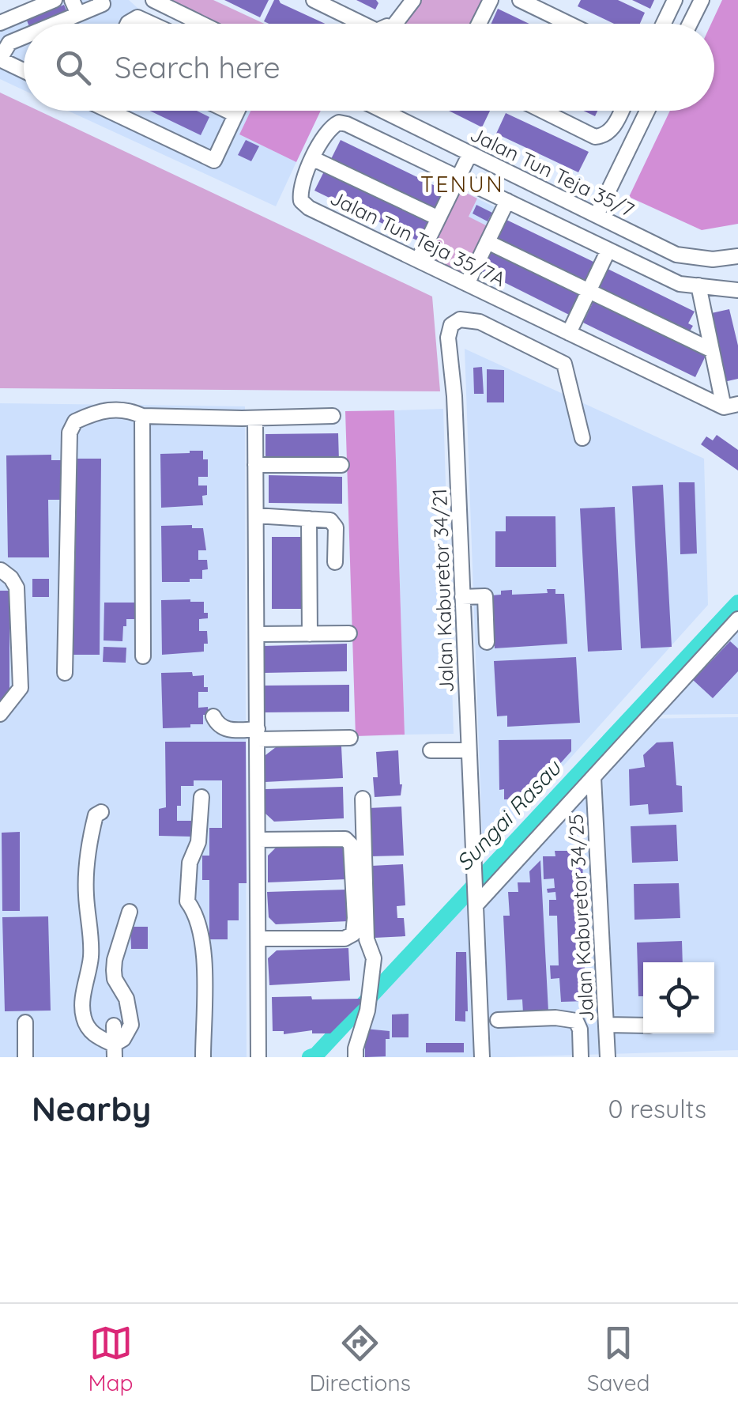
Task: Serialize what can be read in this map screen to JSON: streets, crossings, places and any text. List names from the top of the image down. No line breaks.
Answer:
{"streets":{"street":["Jalan Tun Teja 35/7","Jalan Tun Teja 35/7A","Jalan Kaburetor 34/21","Jalan Kaburetor 34/25"]},"districts":["TENUN"],"water":["Sungai Rasau"],"page":{"search":"Search here","heading":["Nearby","0 results"],"nav":["Map","Directions","Saved"]}}
